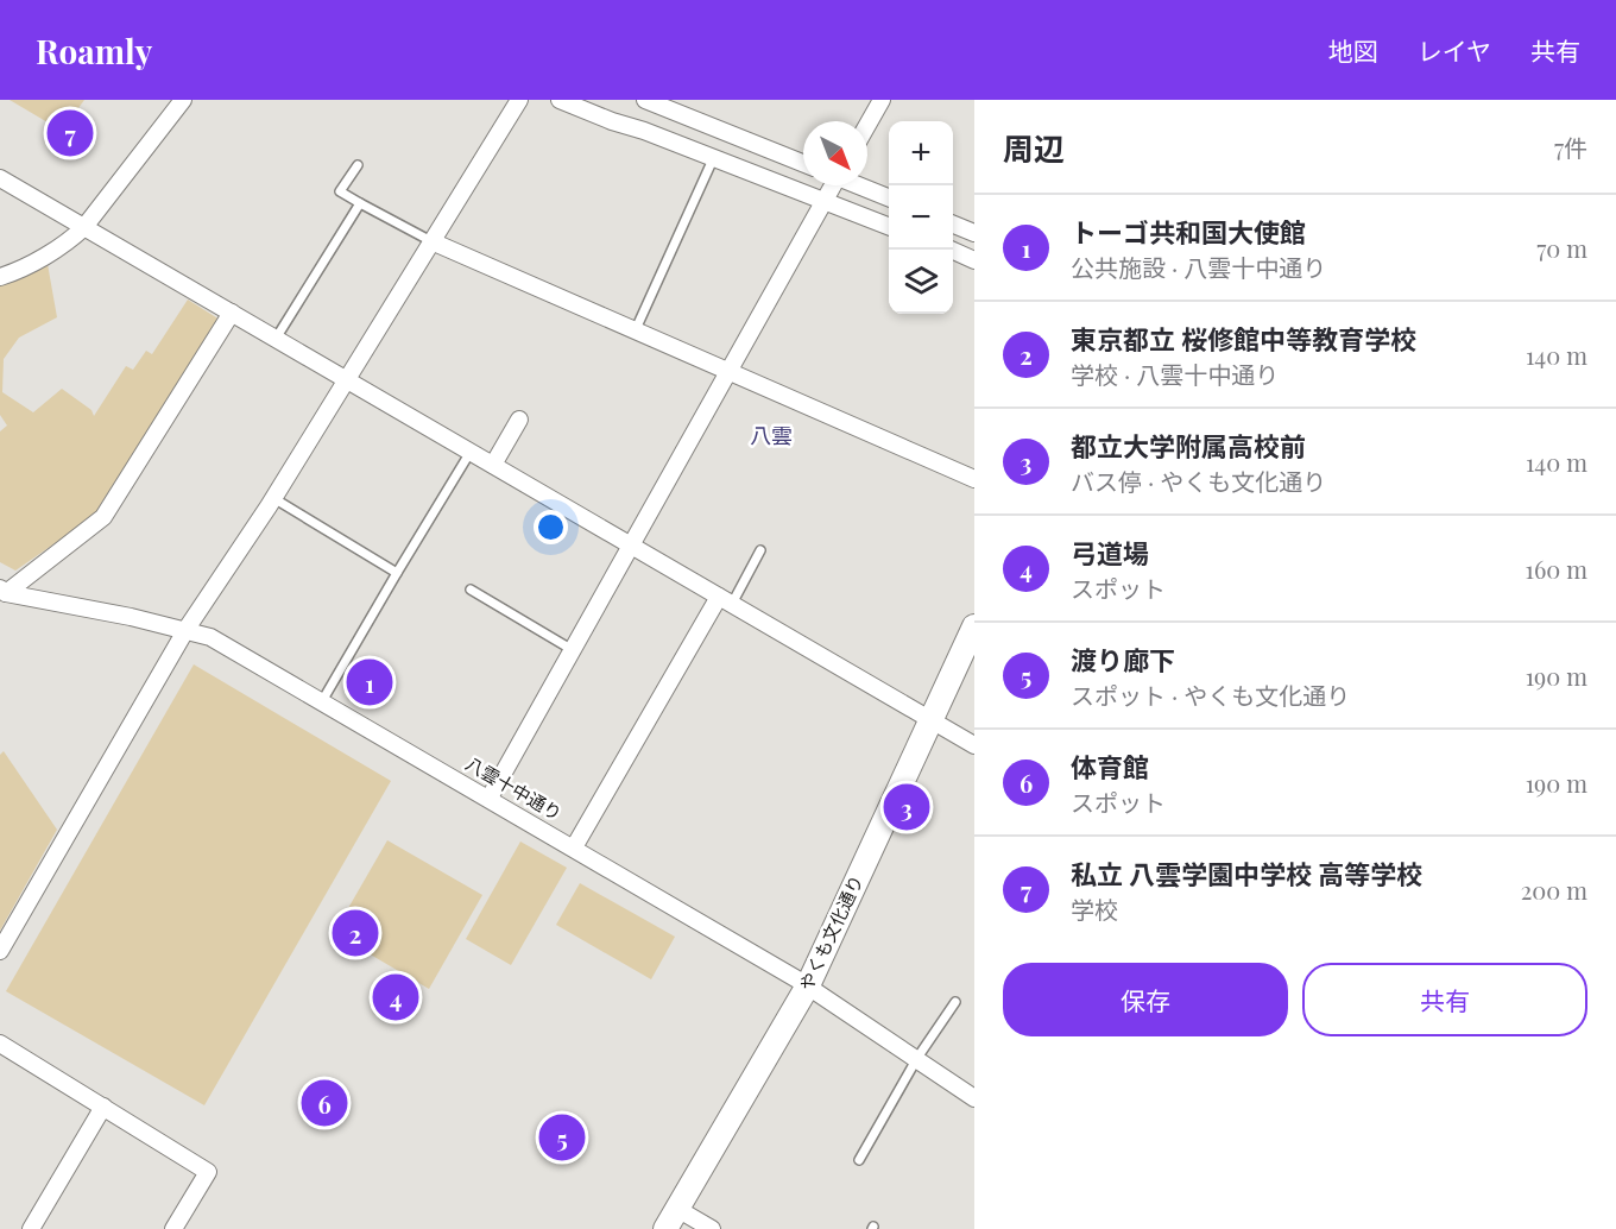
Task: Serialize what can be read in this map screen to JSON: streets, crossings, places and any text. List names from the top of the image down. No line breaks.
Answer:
{"streets":{"street":["八雲十中通り","やくも文化通り"]},"crossings":[["八雲十中通り","やくも文化通り"]],"districts":["八雲"],"north":"bottom right","page":{"header":"Roamly","nav":["地図","レイヤ","共有"],"heading":["周辺","7件"],"pins":["7","1","3","2","4","6","5"],"map_buttons":["+","−"],"list":[{"mark":"1","name":"トーゴ共和国大使館","note":"公共施設 · 八雲十中通り","value":"70 m"},{"mark":"2","name":"東京都立 桜修館中等教育学校","note":"学校 · 八雲十中通り","value":"140 m"},{"mark":"3","name":"都立大学附属高校前","note":"バス停 · やくも文化通り","value":"140 m"},{"mark":"4","name":"弓道場","note":"スポット","value":"160 m"},{"mark":"5","name":"渡り廊下","note":"スポット · やくも文化通り","value":"190 m"},{"mark":"6","name":"体育館","note":"スポット","value":"190 m"},{"mark":"7","name":"私立 八雲学園中学校 高等学校","note":"学校","value":"200 m"}],"buttons":["保存","共有"]}}
